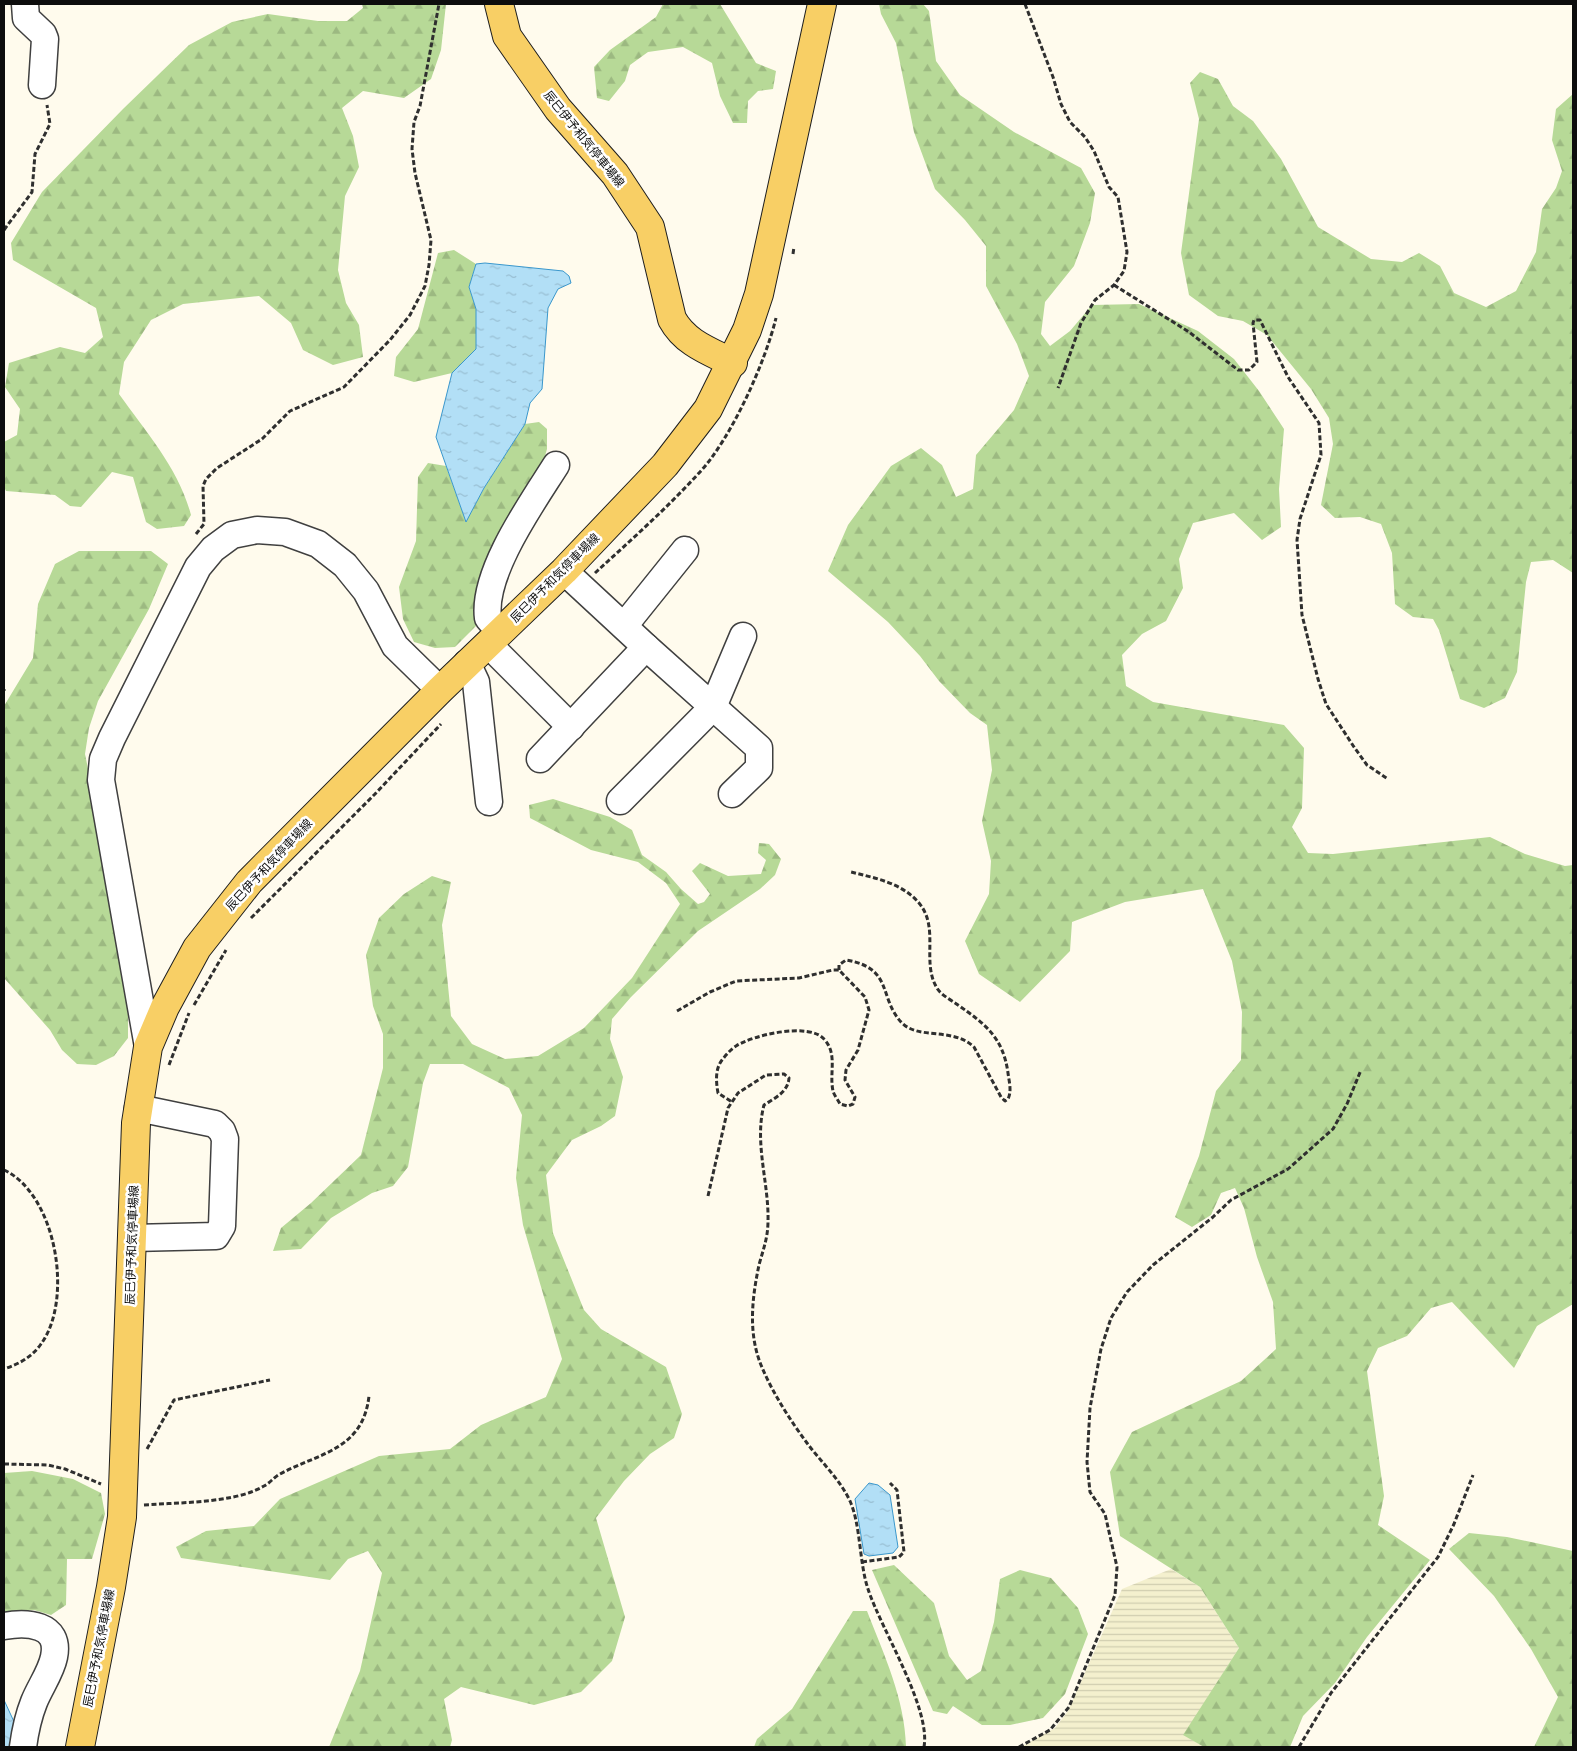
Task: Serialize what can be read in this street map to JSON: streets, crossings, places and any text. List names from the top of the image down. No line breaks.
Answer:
{"streets":{"main road":["辰巳伊予和気停車場線"]}}
